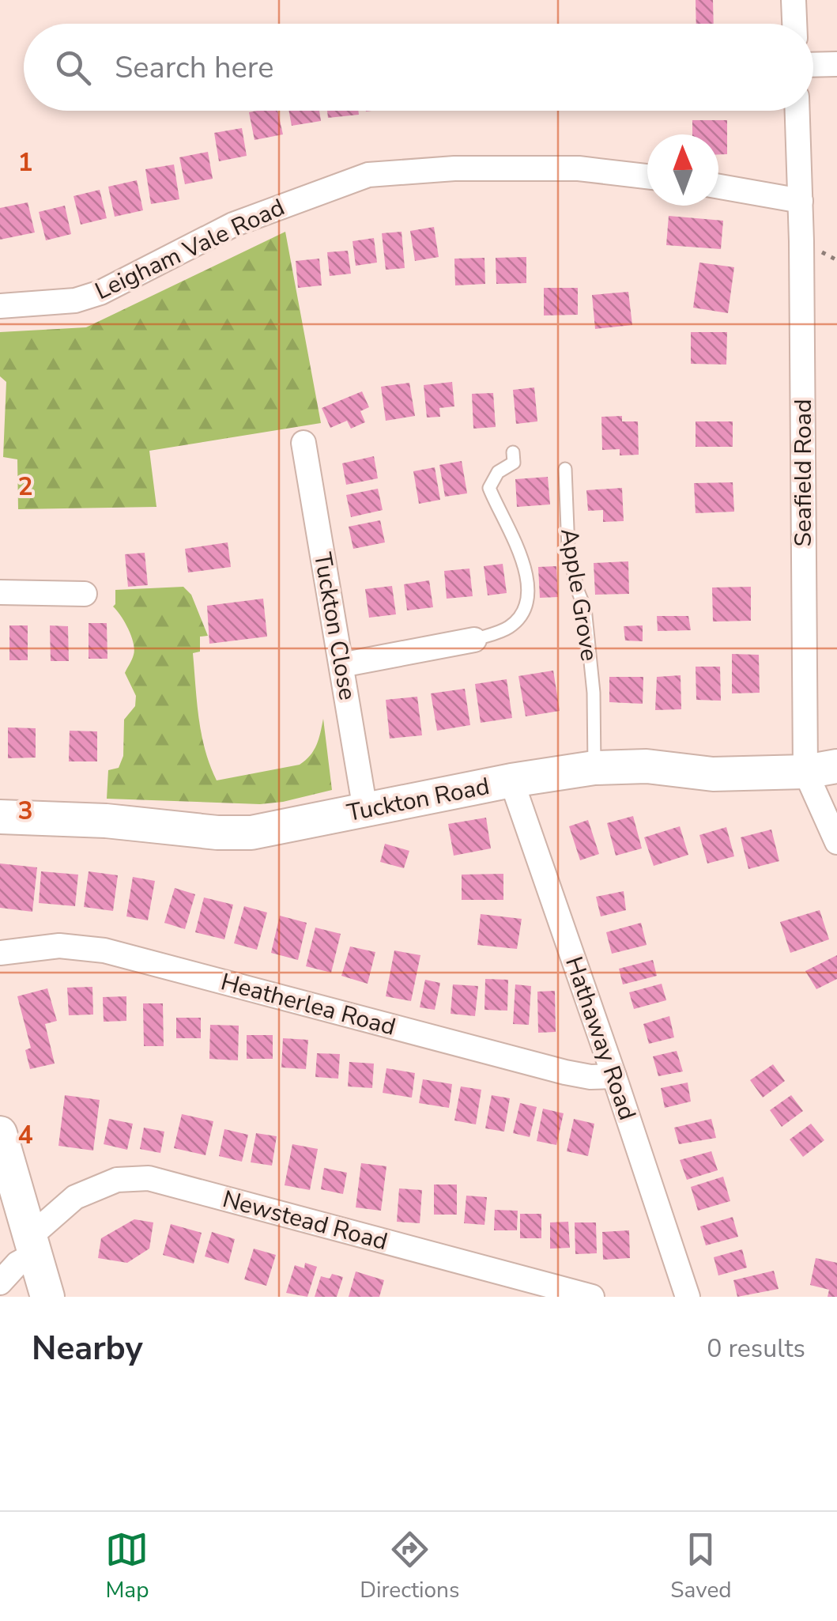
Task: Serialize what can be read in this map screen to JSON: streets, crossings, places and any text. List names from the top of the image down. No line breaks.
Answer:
{"streets":{"street":["Leigham Vale Road","Seafield Road","Tuckton Close","Tuckton Road","Heatherlea Road","Hathaway Road","Newstead Road"],"lane":["Apple Grove"]},"crossings":[["Seafield Road","Tuckton Road"],["Apple Grove","Tuckton Road"],["Tuckton Close","Tuckton Road"],["Tuckton Road","Hathaway Road"],["Heatherlea Road","Hathaway Road"]],"north":"top","page":{"search":"Search here","heading":["Nearby","0 results"],"nav":["Map","Directions","Saved"]},"grid":{"rows":["1","2","3","4"]}}
